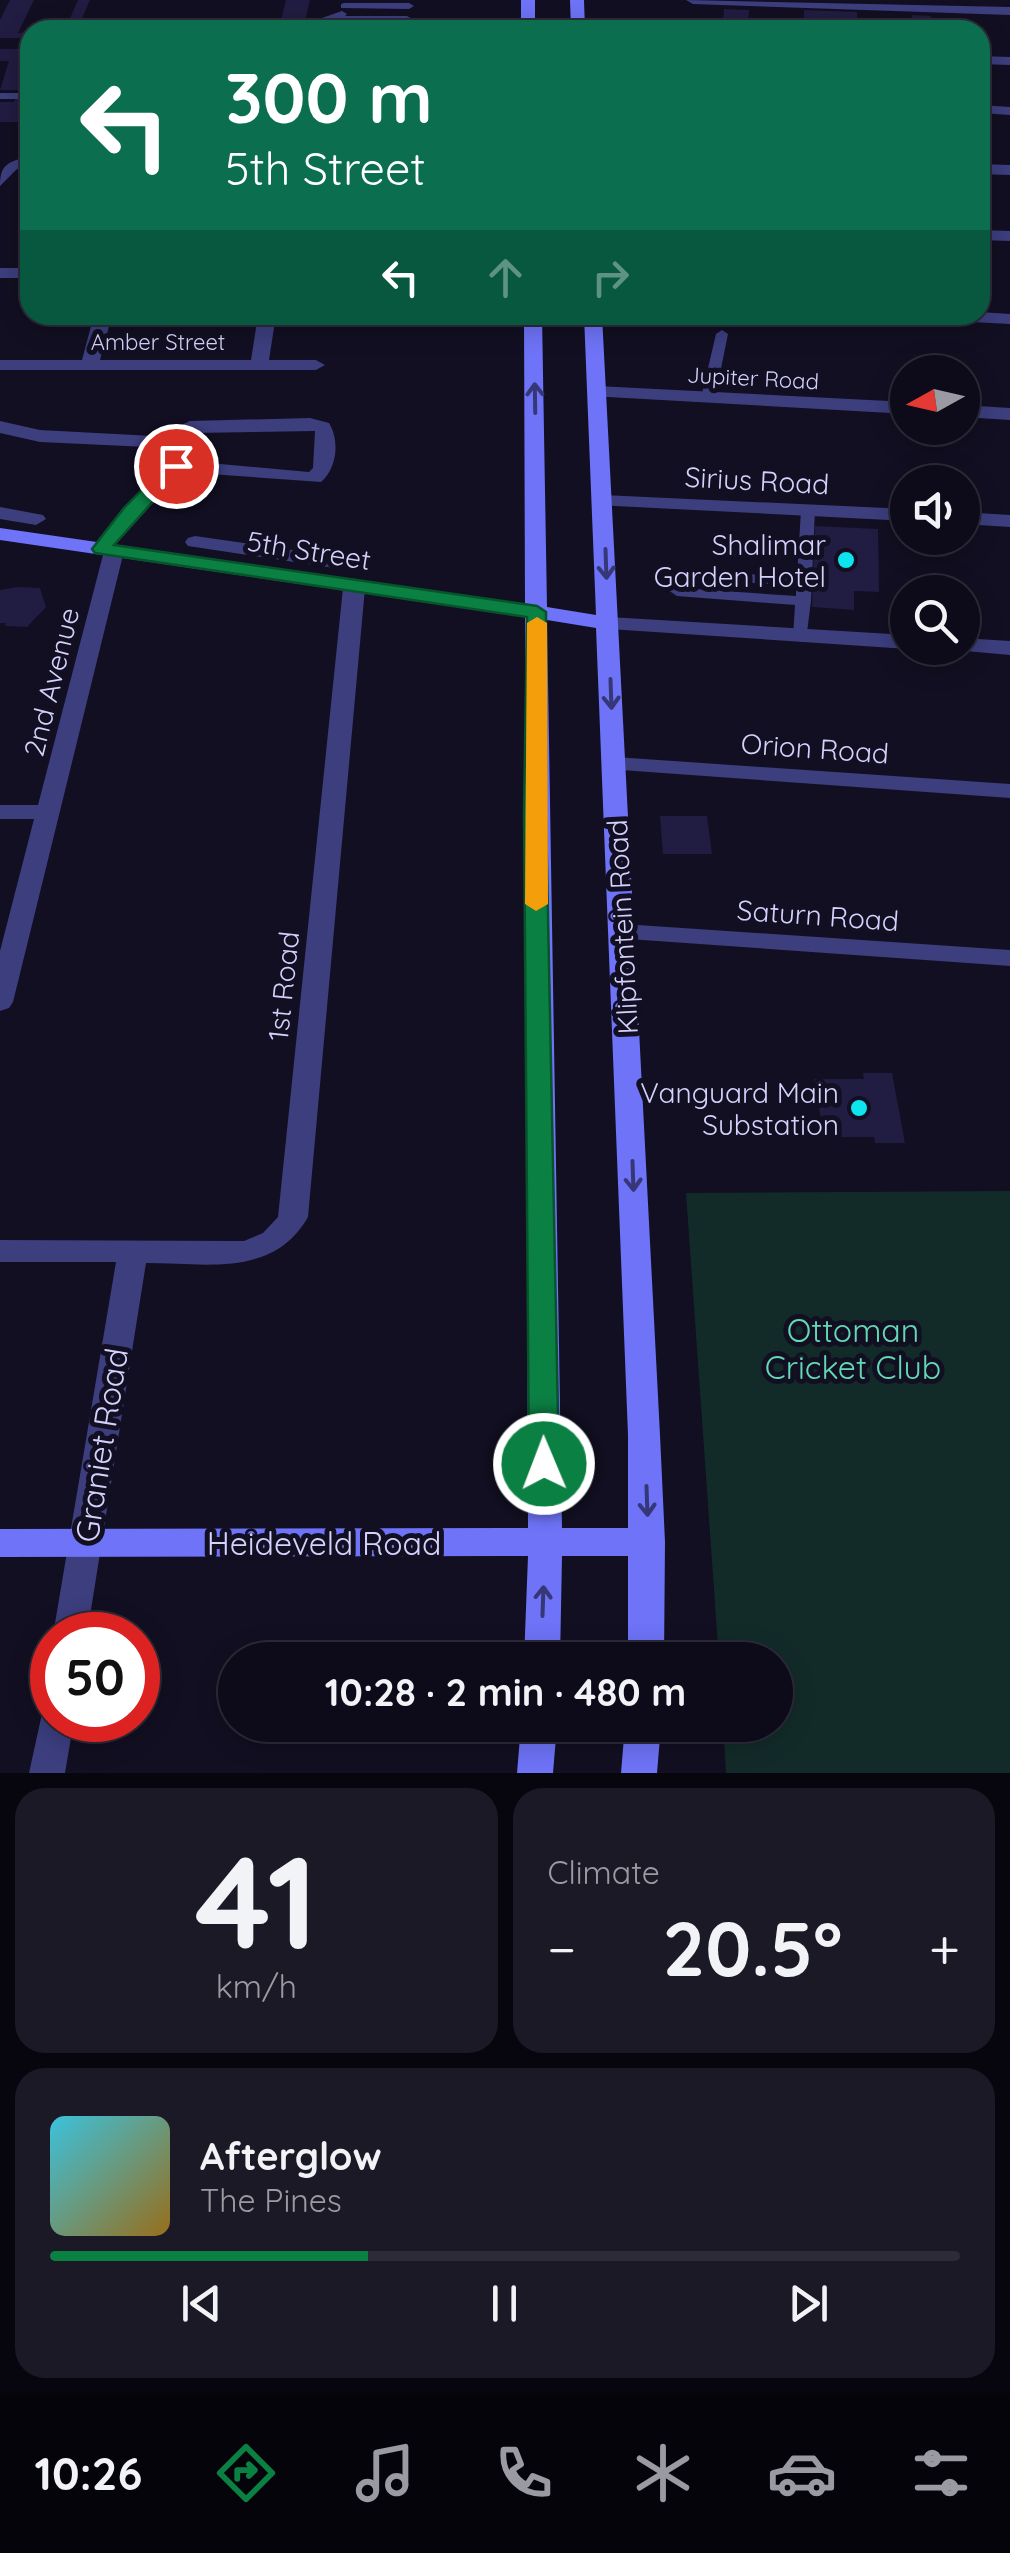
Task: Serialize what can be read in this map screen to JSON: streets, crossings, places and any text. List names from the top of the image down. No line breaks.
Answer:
{"streets":{"main road":["5th Street","Klipfontein Road","Heideveld Road"],"street":["Amber Street","Jupiter Road","Sirius Road","2nd Avenue","Orion Road","Saturn Road","1st Road","Graniet Road"]},"crossings":[["Jupiter Road","Klipfontein Road"],["Sirius Road","Klipfontein Road"],["5th Street","2nd Avenue"],["5th Street","Klipfontein Road"],["5th Street","1st Road"],["Orion Road","Klipfontein Road"],["Saturn Road","Klipfontein Road"],["Klipfontein Road","Heideveld Road"],["1st Road","Graniet Road"],["Graniet Road","Heideveld Road"]],"parks":["Ottoman Cricket Club"],"places":["Shalimar Garden Hotel","Vanguard Main Substation"],"north":"left","page":{"turn":["300 m","5th Street"],"limit":"50","trip":"10:28 · 2 min · 480 m","tile":[["41","km/h"],"Climate"],"heat":["−","20.5°","+"],"song":["Afterglow","The Pines"],"tabs":"10:26"}}
